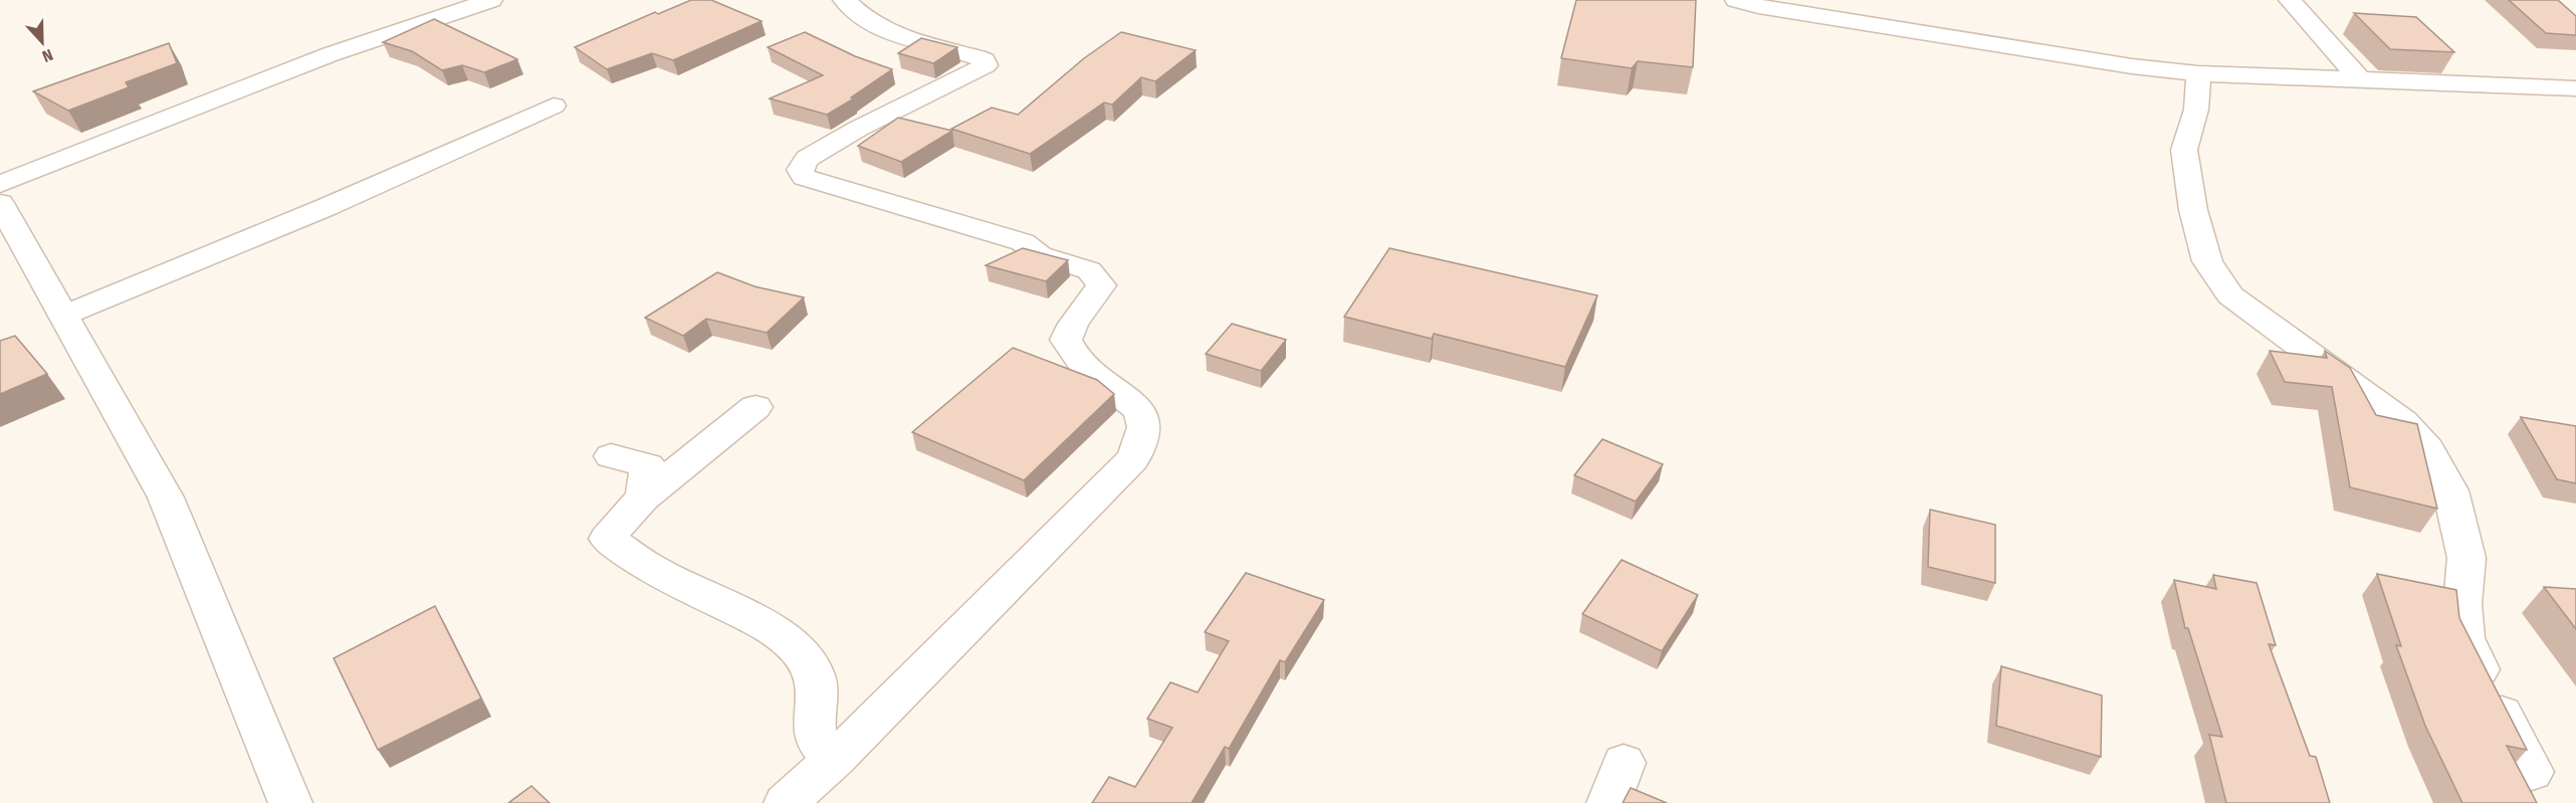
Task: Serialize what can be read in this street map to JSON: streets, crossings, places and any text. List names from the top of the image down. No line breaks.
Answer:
{"north":"bottom"}
